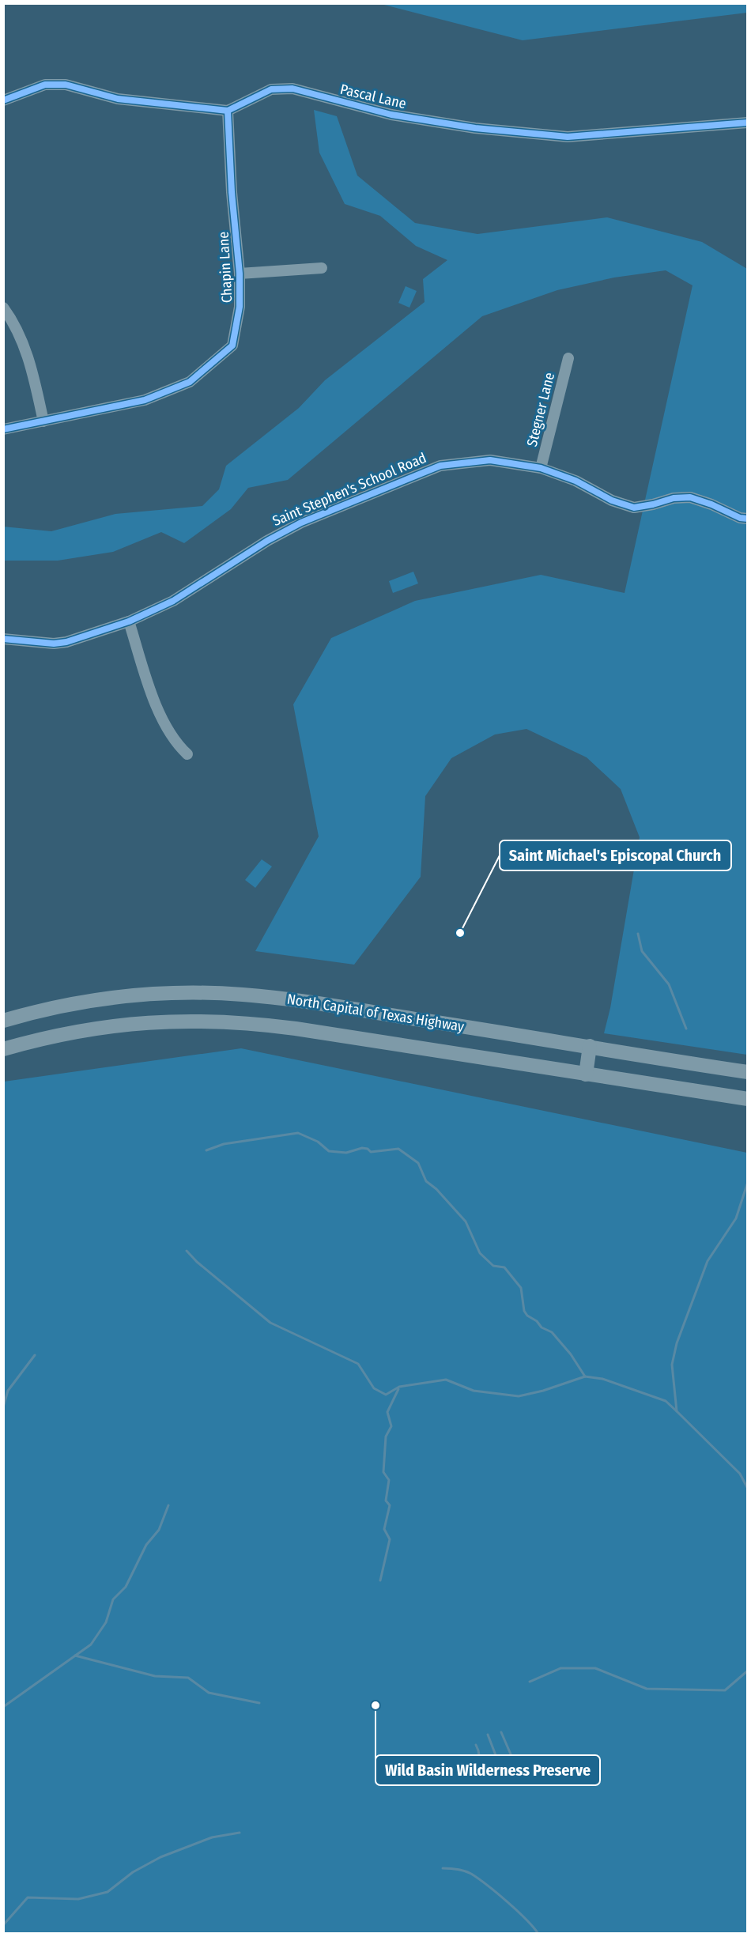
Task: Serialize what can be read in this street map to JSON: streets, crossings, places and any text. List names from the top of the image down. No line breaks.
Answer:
{"streets":{"highway":["North Capital of Texas Highway"],"street":["Pascal Lane","Chapin Lane","Stegner Lane","Saint Stephen's School Road"]},"crossings":[["Pascal Lane","Chapin Lane"],["Stegner Lane","Saint Stephen's School Road"]],"places":["Saint Michael's Episcopal Church","Wild Basin Wilderness Preserve"]}
